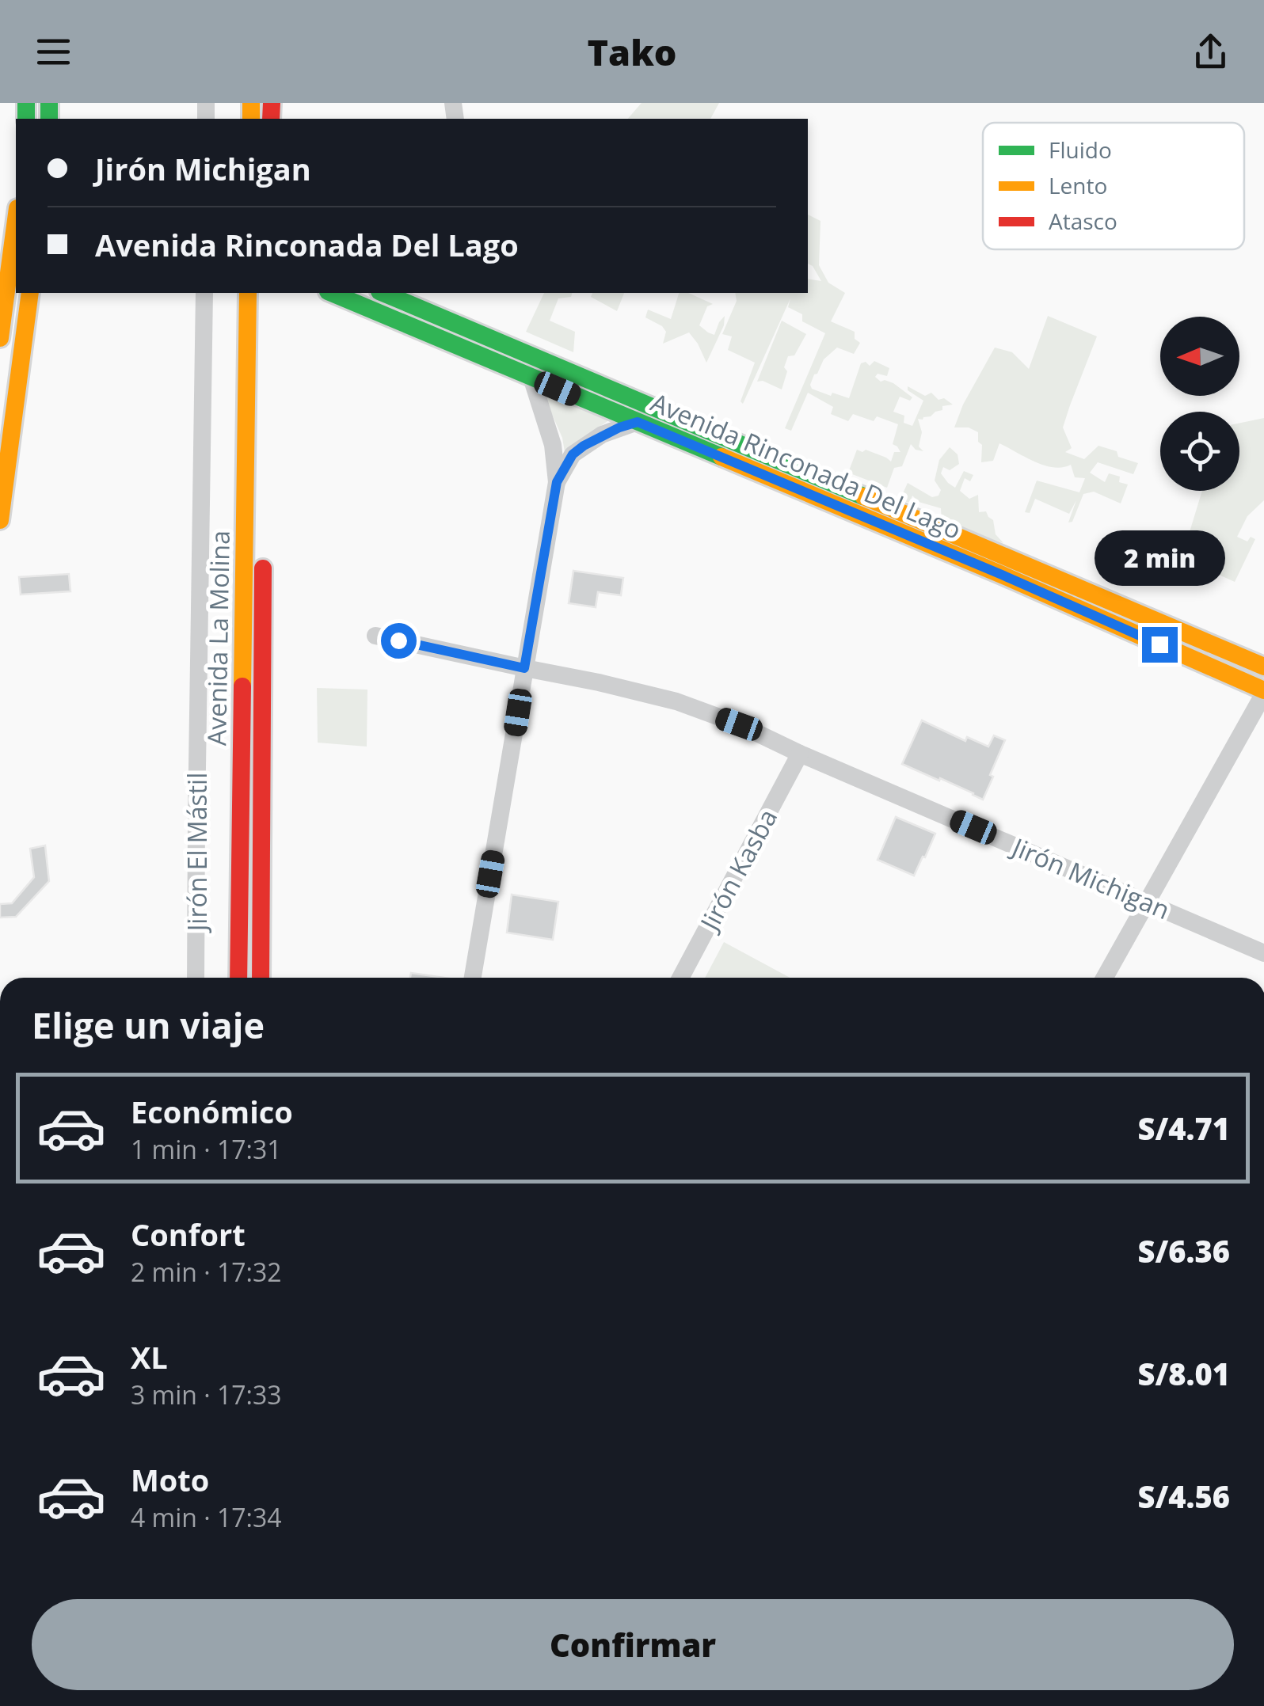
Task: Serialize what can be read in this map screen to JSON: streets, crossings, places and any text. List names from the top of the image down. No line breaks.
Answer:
{"streets":{"street":["Avenida Rinconada Del Lago","Avenida La Molina","Jirón El Mástil","Jirón Kasba","Jirón Michigan"]},"crossings":[["Jirón Kasba","Jirón Michigan"]],"legend":["Fluido","Lento","Atasco"],"north":"left","page":{"header":"Tako","banner":["Jirón Michigan","Avenida Rinconada Del Lago"],"bubble":"2 min","heading":"Elige un viaje","list":[{"name":"Económico","note":"1 min · 17:31","value":"S/4.71"},{"name":"Confort","note":"2 min · 17:32","value":"S/6.36"},{"name":"XL","note":"3 min · 17:33","value":"S/8.01"},{"name":"Moto","note":"4 min · 17:34","value":"S/4.56"}],"buttons":"Confirmar"}}
